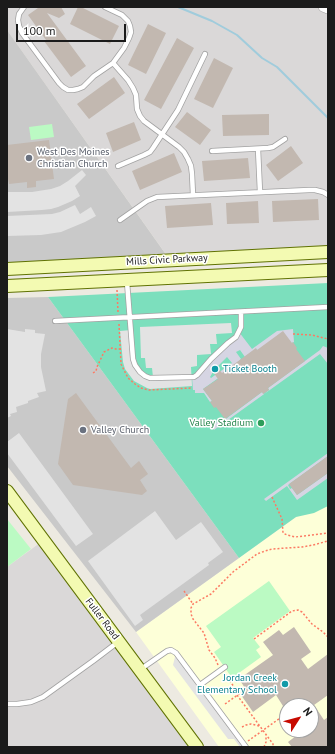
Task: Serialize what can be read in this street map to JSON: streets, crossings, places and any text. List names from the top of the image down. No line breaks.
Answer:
{"streets":{"main road":["Mills Civic Parkway","Fuller Road"]},"places":["West Des Moines Christian Church","Ticket Booth","Valley Stadium","Valley Church","Jordan Creek Elementary School"],"scale_bar":"100 m","north":"top right"}
